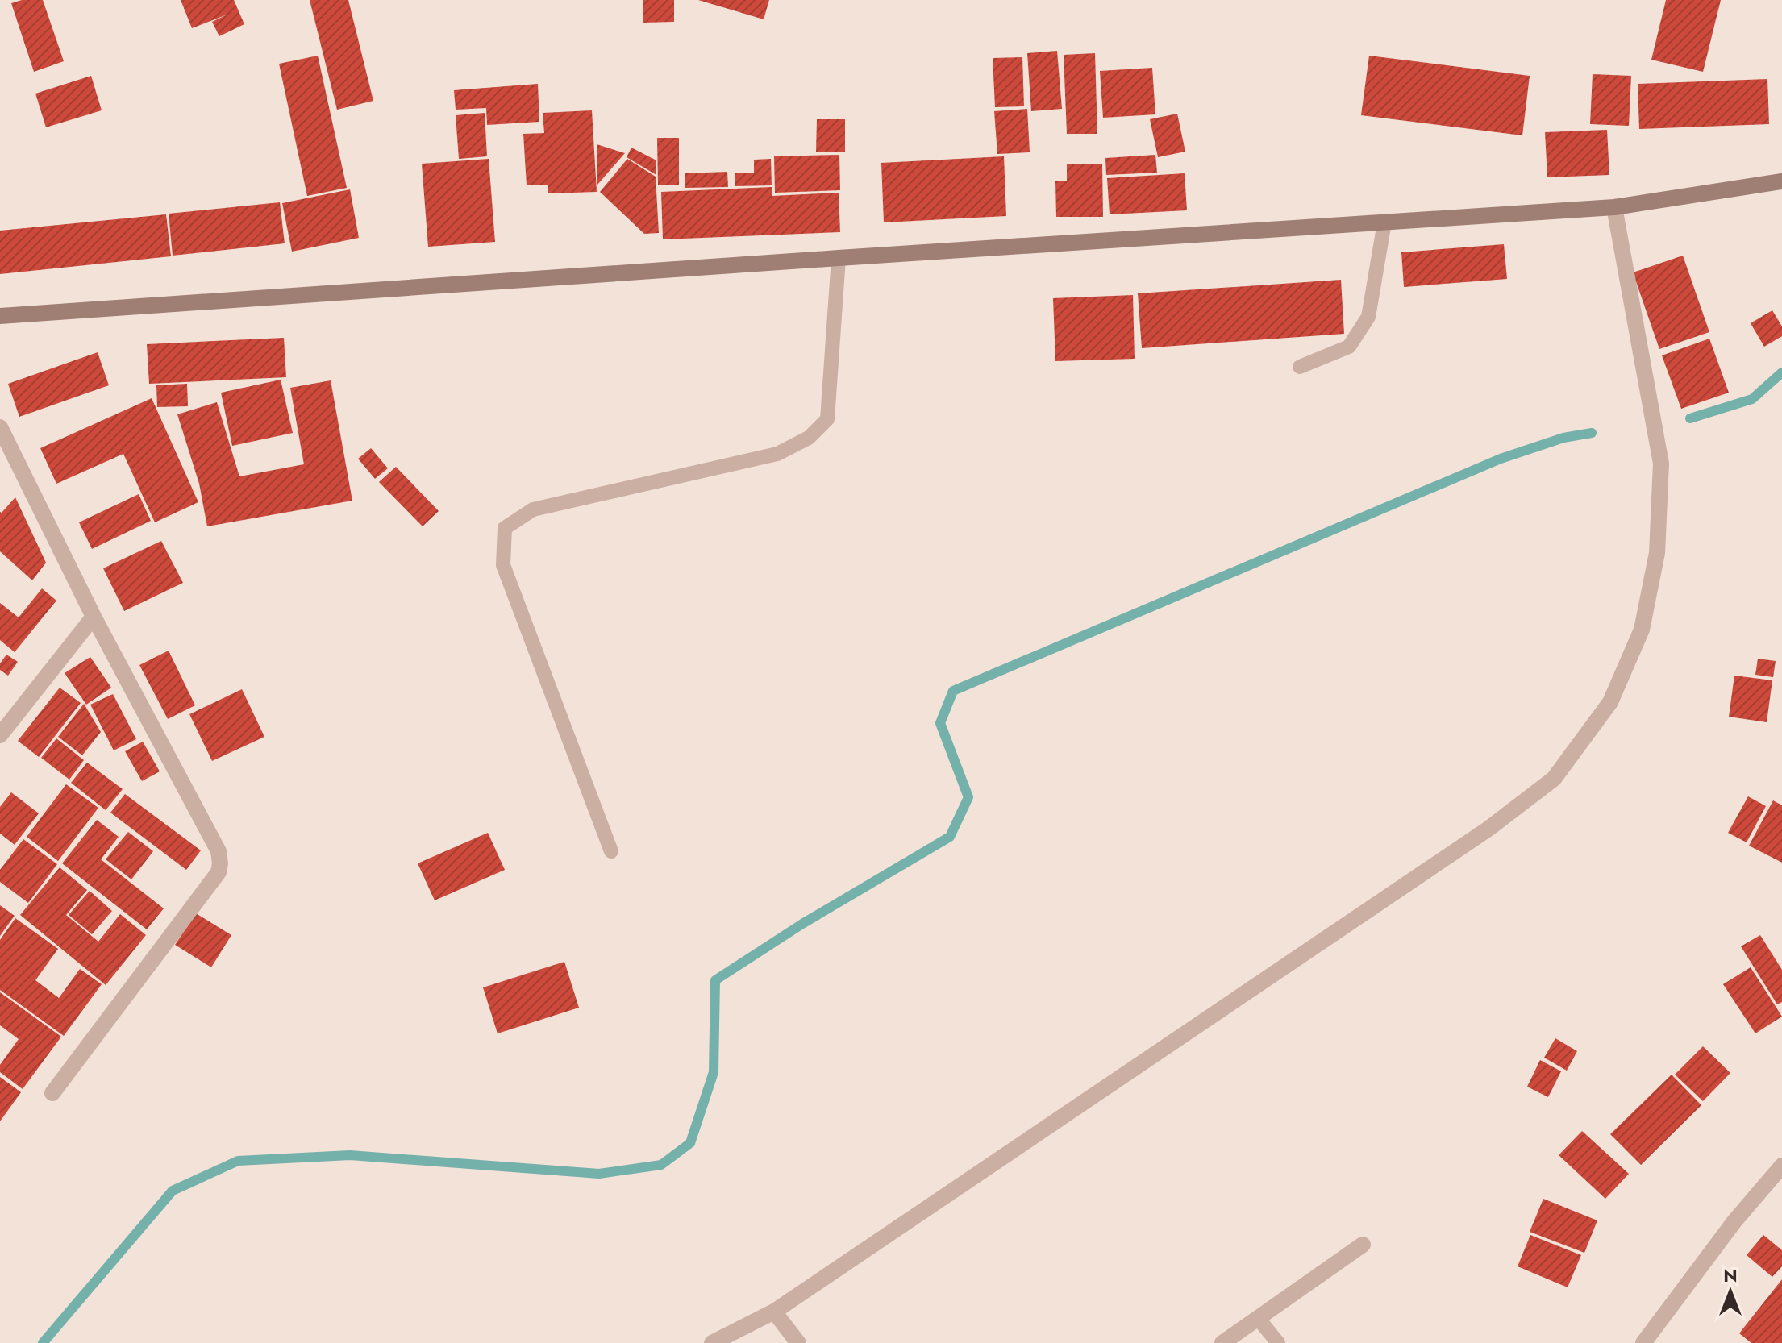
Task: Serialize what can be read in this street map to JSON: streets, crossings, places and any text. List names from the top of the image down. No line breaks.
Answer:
{"north":"top"}
